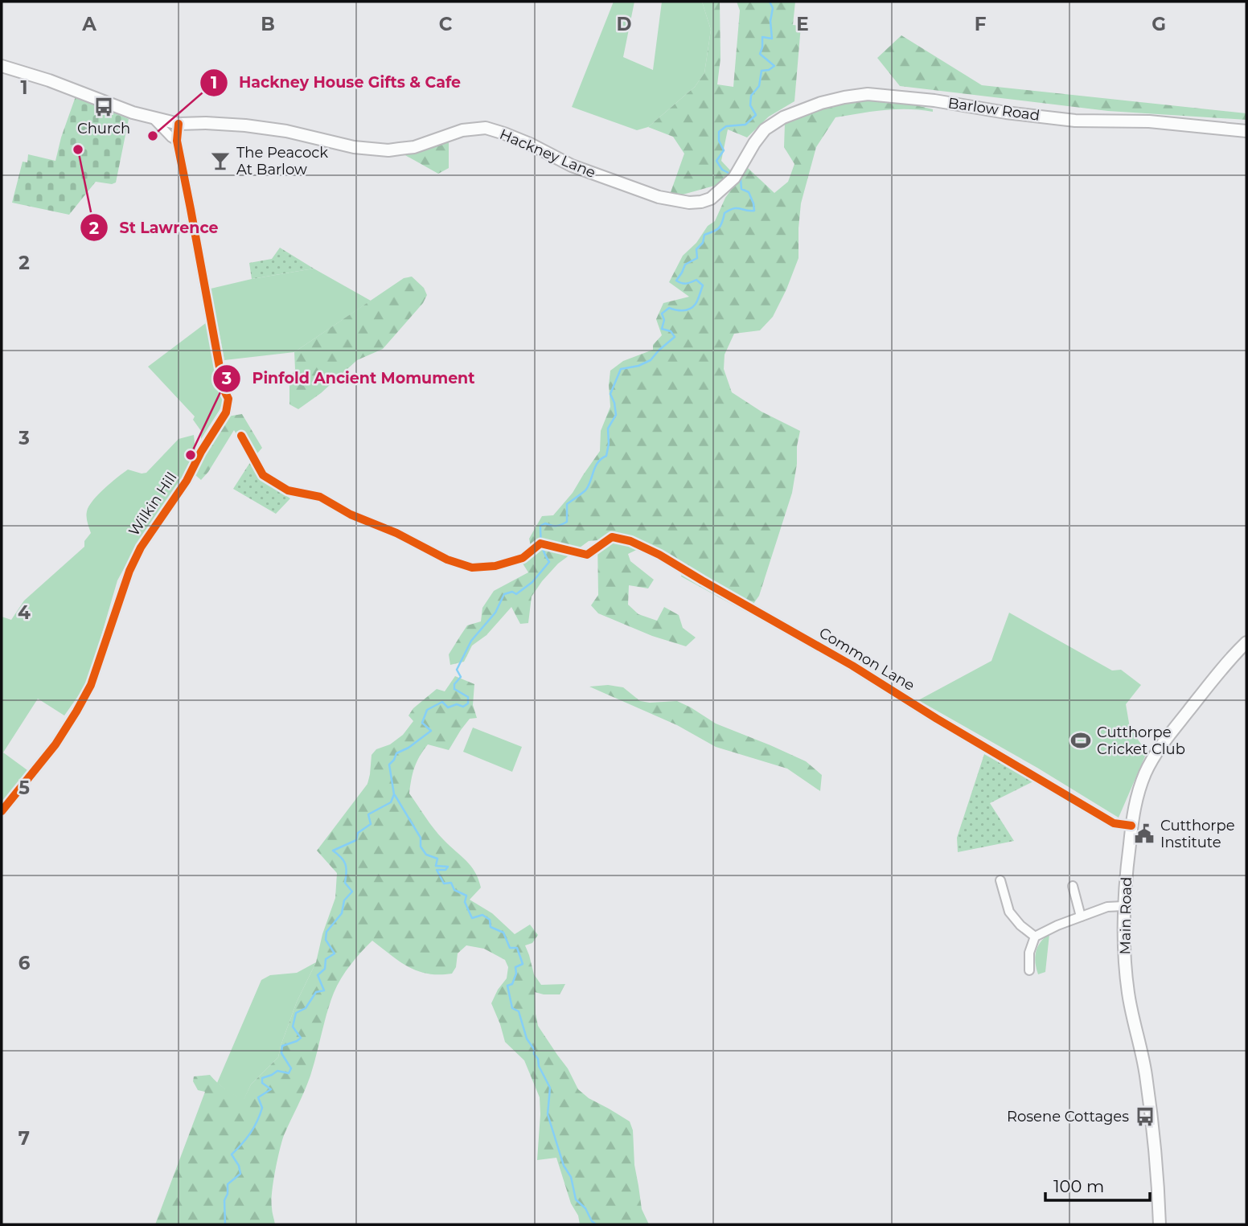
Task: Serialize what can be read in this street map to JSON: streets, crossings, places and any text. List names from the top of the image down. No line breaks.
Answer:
{"streets":{"main road":["Barlow Road","Hackney Lane","Main Road"],"street":["Wilkin Hill","Common Lane"]},"crossings":[["Barlow Road","Hackney Lane"],["Hackney Lane","Wilkin Hill"],["Common Lane","Main Road"]],"places":{"bus stop":["Church","Rosene Cottages"],"other":["Hackney House Gifts & Cafe","St Lawrence","Pinfold Ancient Momument"],"bar":["The Peacock At Barlow"],"sports":["Cutthorpe Cricket Club"],"public building":["Cutthorpe Institute"]},"scale_bar":"100 m","grid":{"columns":["A","B","C","D","E","F","G"],"rows":["1","2","3","4","5","6","7"]}}
